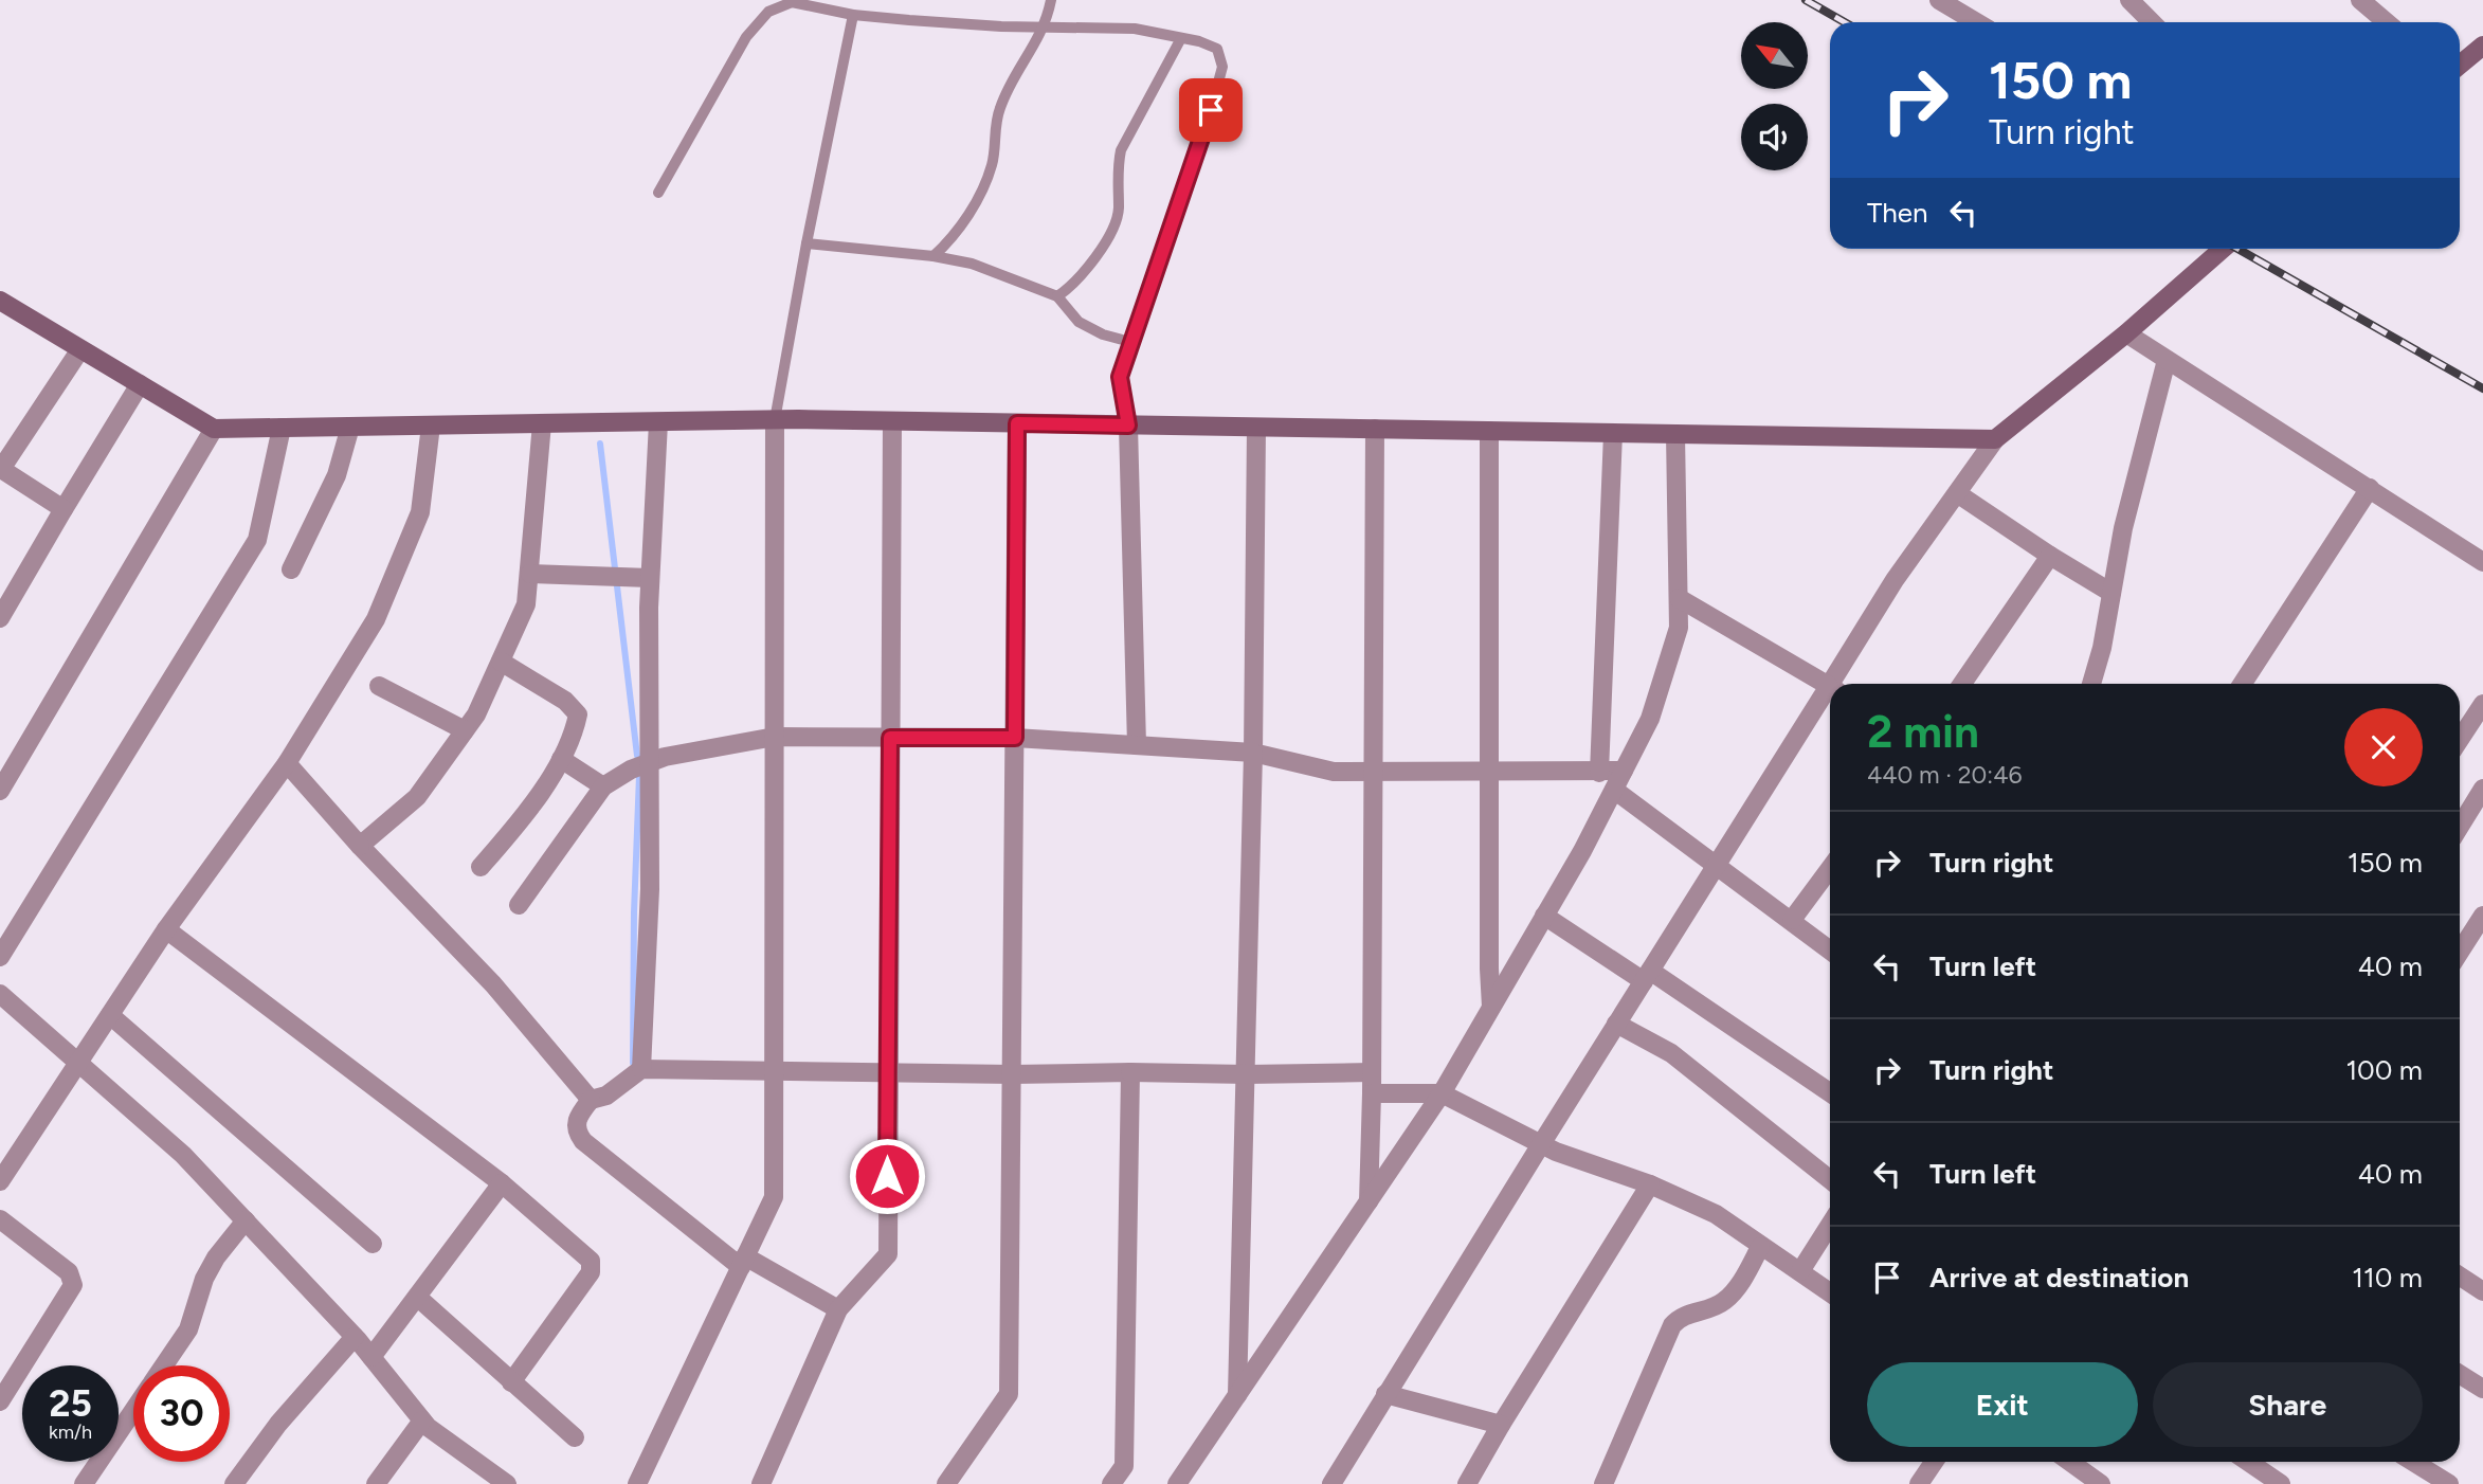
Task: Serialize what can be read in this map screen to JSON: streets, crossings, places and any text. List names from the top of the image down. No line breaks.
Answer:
{"north":"top left","page":{"turn":["150 m","Turn right"],"then":"Then","heading":["2 min","440 m · 20:46"],"list":[{"name":"Turn right","value":"150 m"},{"name":"Turn left","value":"40 m"},{"name":"Turn right","value":"100 m"},{"name":"Turn left","value":"40 m"},{"name":"Arrive at destination","value":"110 m"}],"buttons":["Exit","Share"],"speed":"25 km/h","limit":"30"}}
